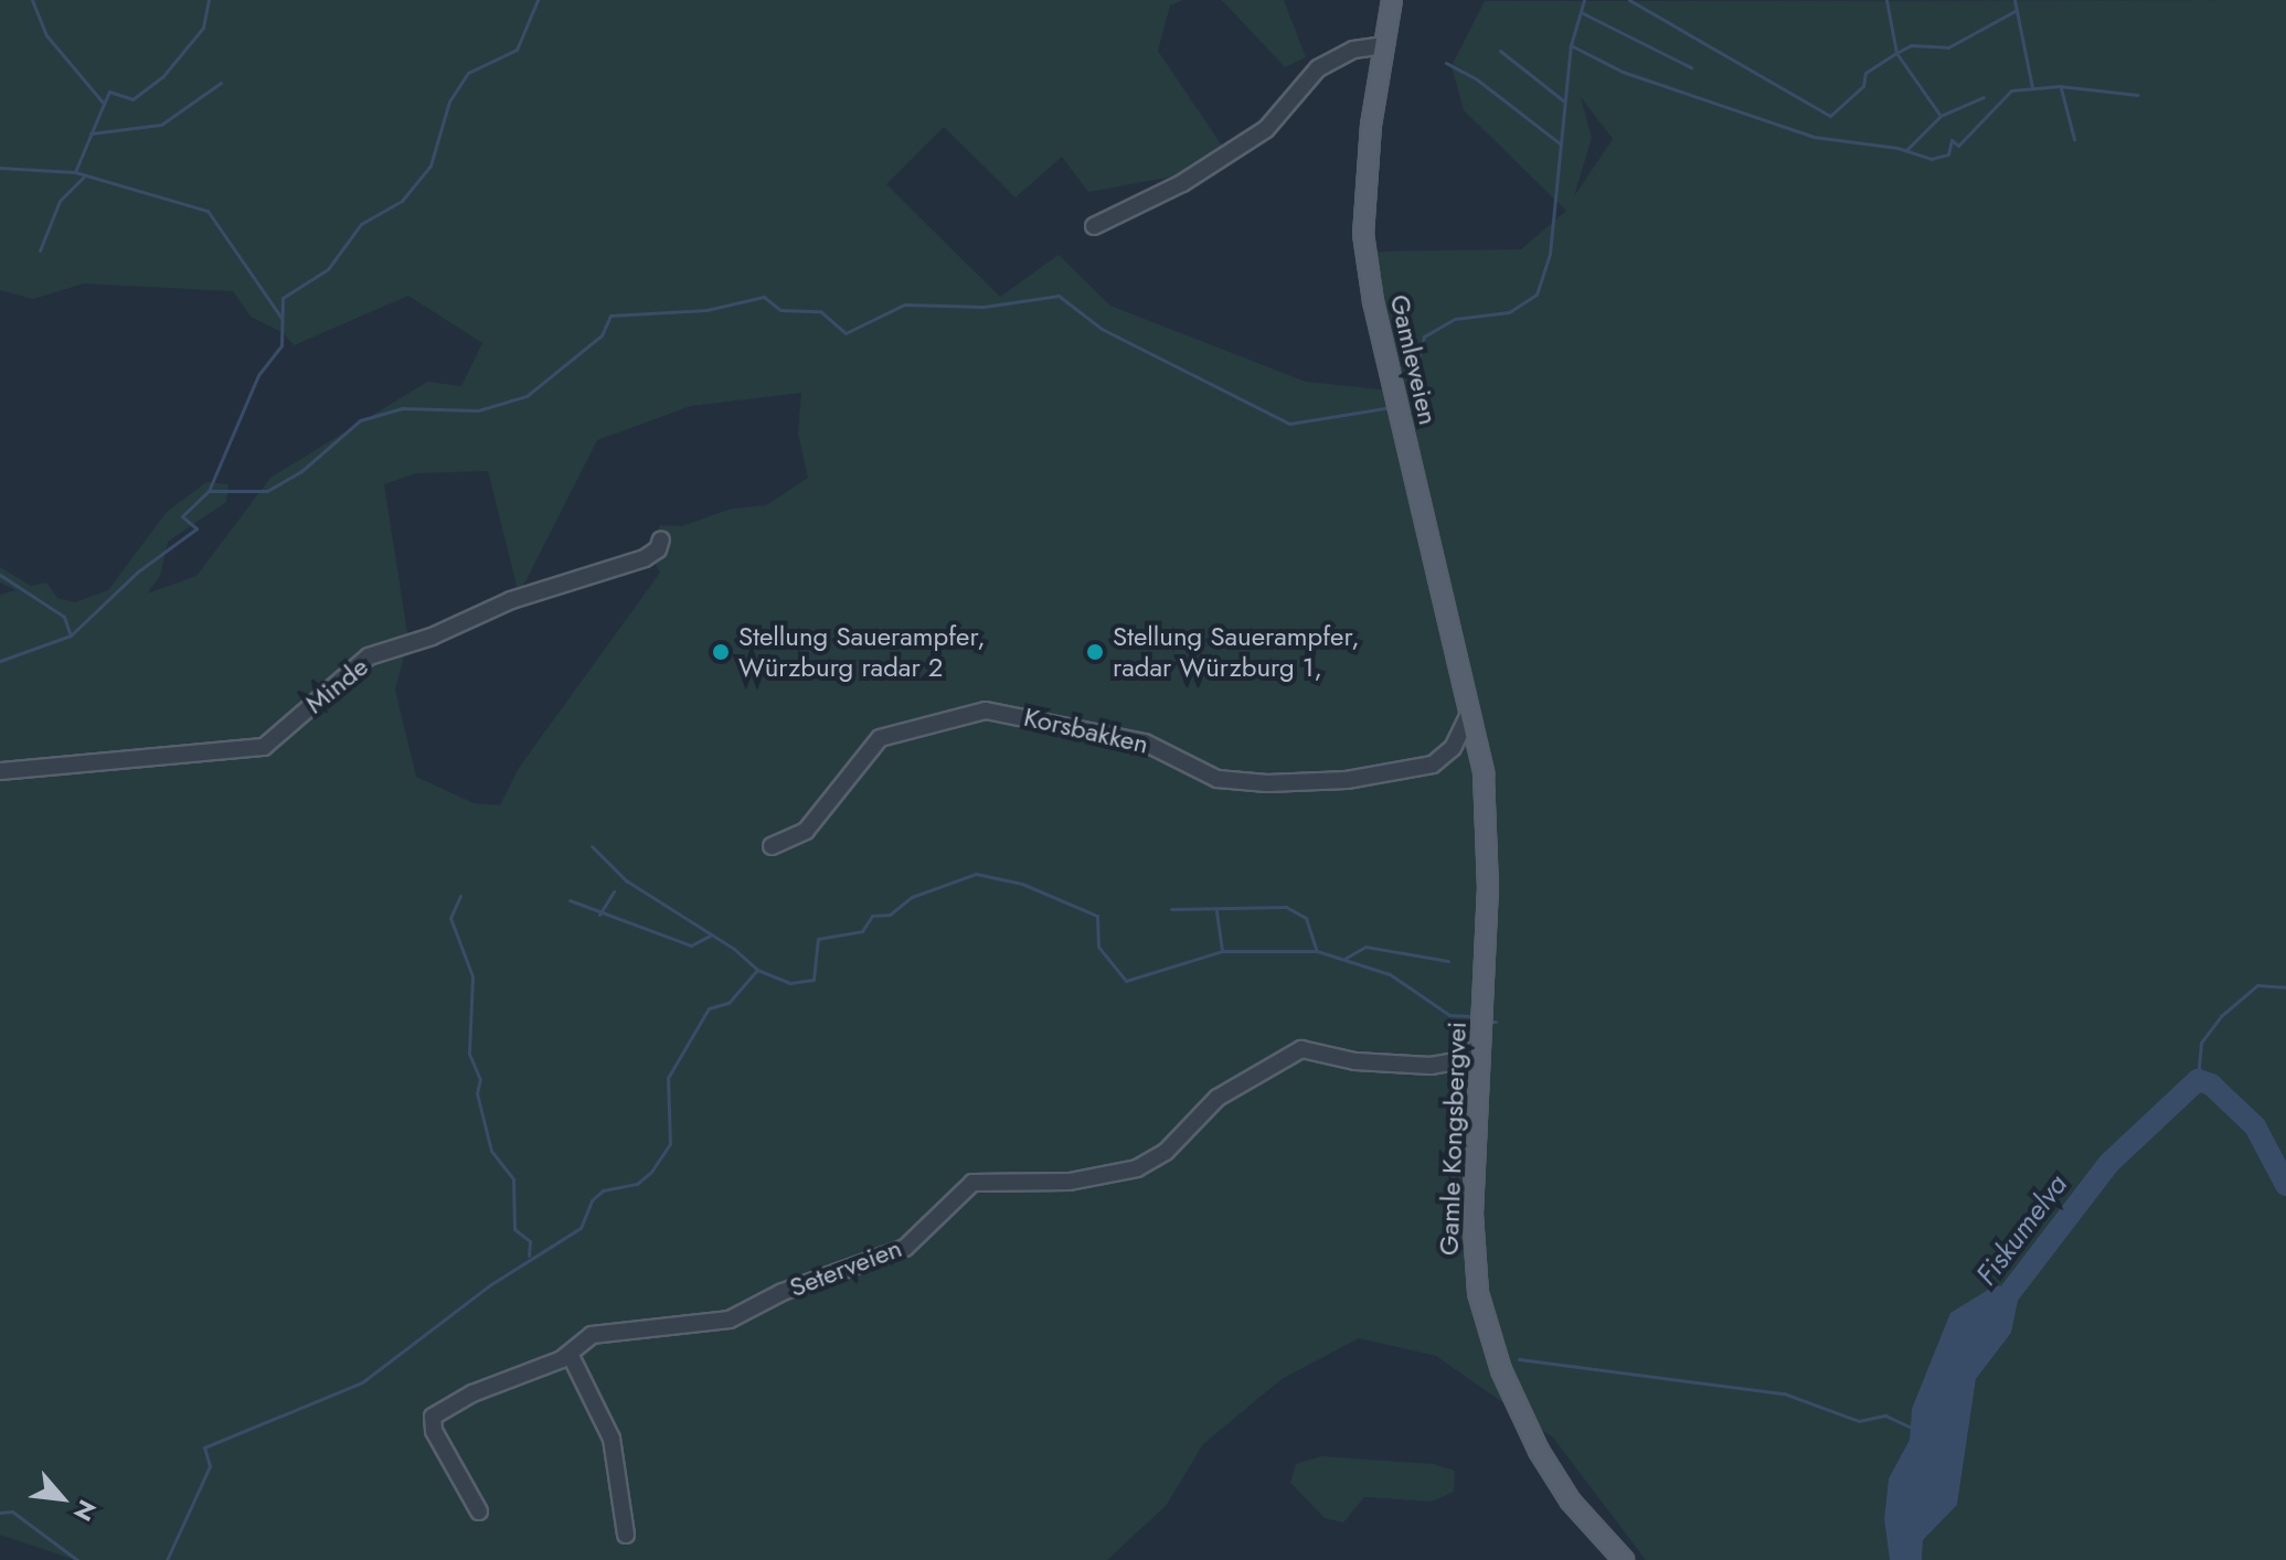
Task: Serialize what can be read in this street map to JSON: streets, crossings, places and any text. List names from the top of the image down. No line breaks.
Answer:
{"streets":{"main road":["Gamleveien","Gamle Kongsbergvei"],"street":["Minde","Korsbakken","Seterveien"]},"crossings":[["Gamleveien","Gamle Kongsbergvei"],["Korsbakken","Gamle Kongsbergvei"],["Gamle Kongsbergvei","Seterveien"]],"water":["Fiskumelva"],"places":["Stellung Sauerampfer, Würzburg radar 2","Stellung Sauerampfer, radar Würzburg 1,"],"north":"bottom right"}
